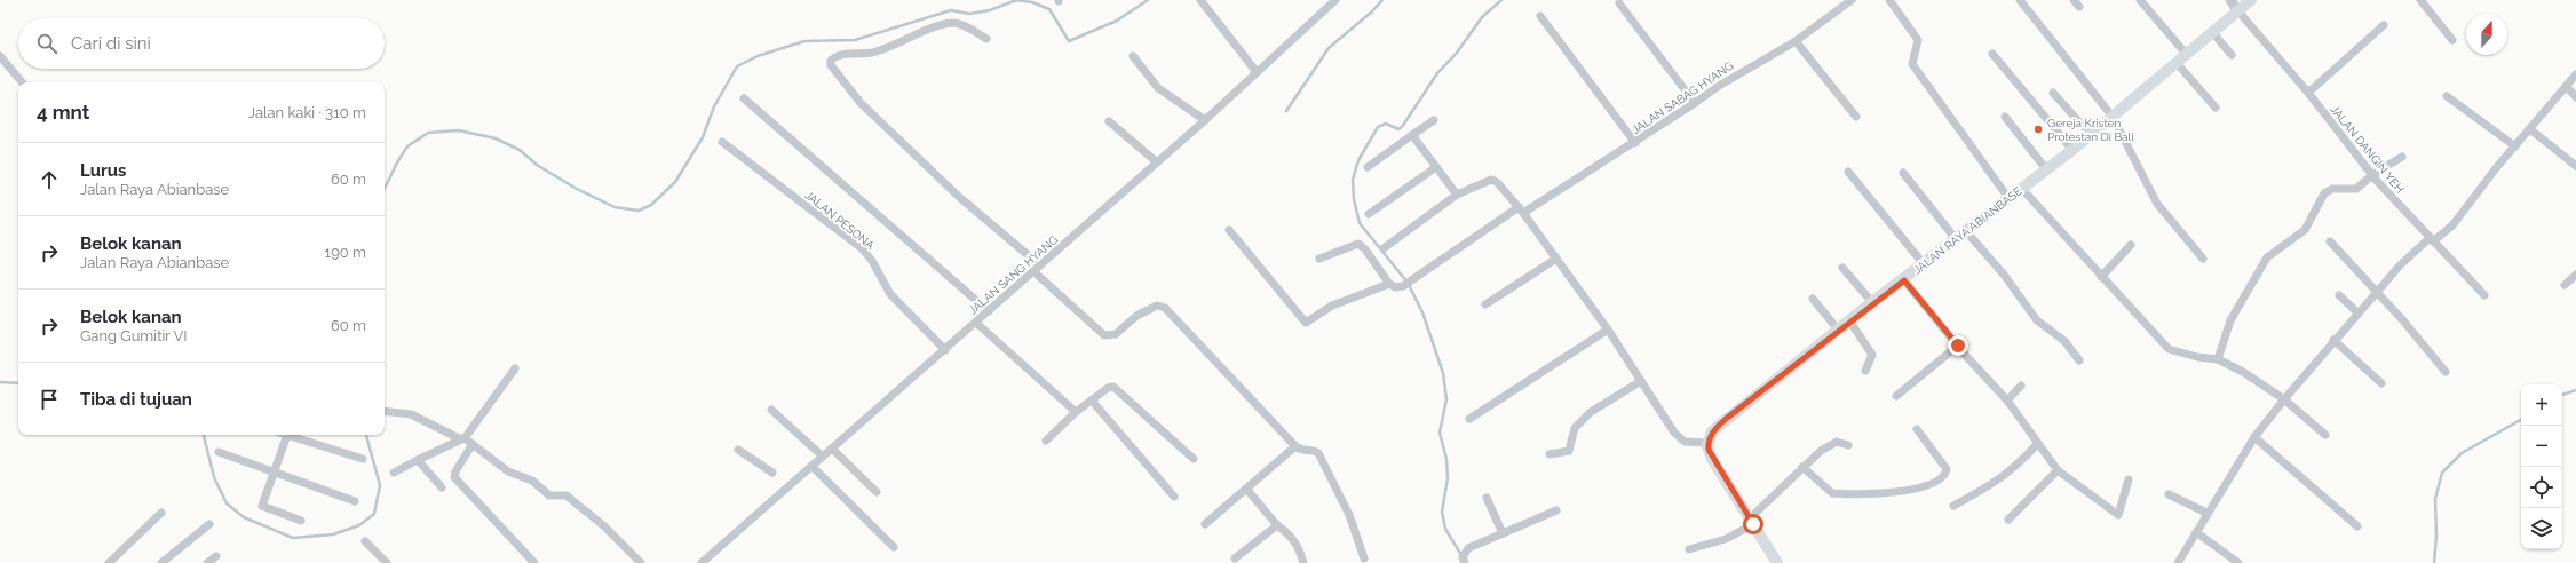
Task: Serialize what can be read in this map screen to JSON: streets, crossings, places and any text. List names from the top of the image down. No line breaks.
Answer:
{"streets":{"main road":["JALAN RAYA ABIANBASE"],"street":["JALAN SABAG HYANG","JALAN DANGIN YEH","JALAN PESONA","JALAN SANG HYANG"]},"crossings":[["JALAN DANGIN YEH","JALAN RAYA ABIANBASE"],["JALAN PESONA","JALAN SANG HYANG"]],"places":["Gereja Kristen Protestan Di Bali"],"north":"top","page":{"search":"Cari di sini","heading":["4 mnt","Jalan kaki · 310 m"],"list":[["Lurus","Jalan Raya Abianbase","60 m"],["Belok kanan","Jalan Raya Abianbase","190 m"],["Belok kanan","Gang Gumitir VI","60 m"],"Tiba di tujuan"],"map_buttons":["+","−"]}}
